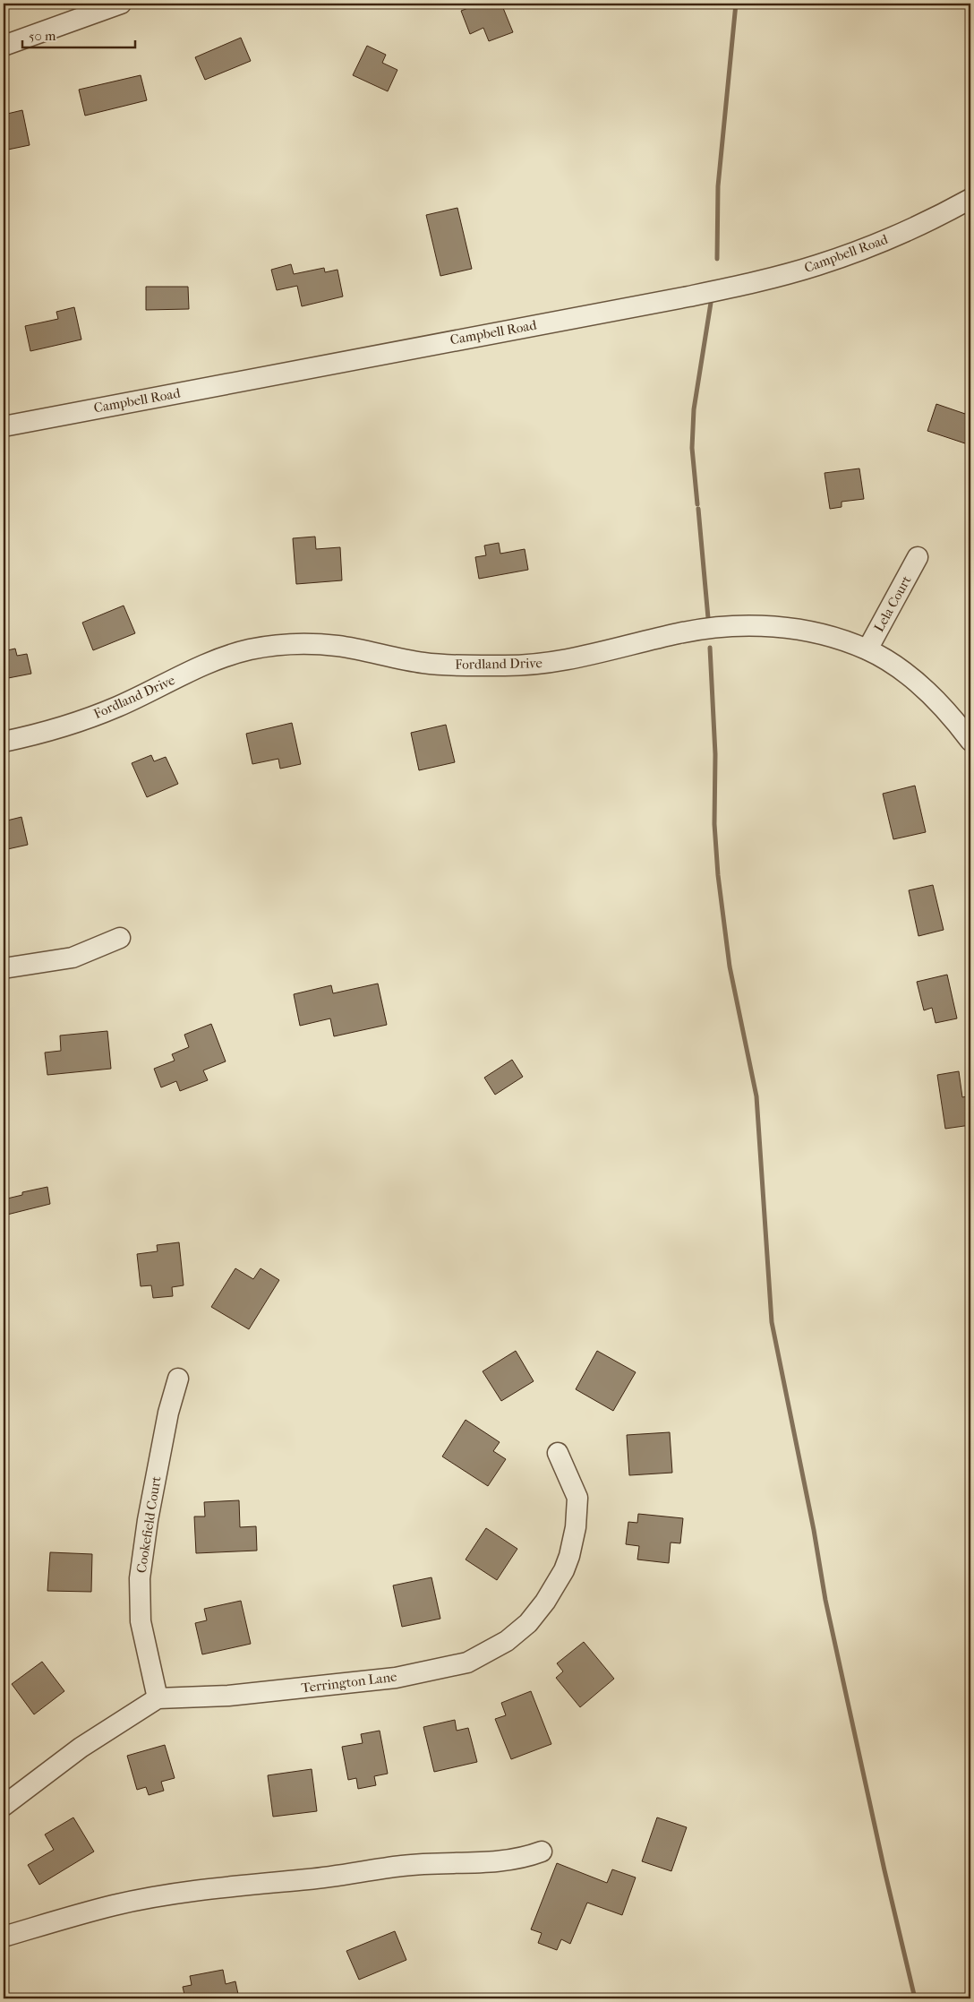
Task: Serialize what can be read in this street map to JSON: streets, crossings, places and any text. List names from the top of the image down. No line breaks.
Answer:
{"streets":{"street":["Campbell Road","Lela Court","Fordland Drive","Cookefield Court","Terrington Lane"]},"crossings":[["Lela Court","Fordland Drive"],["Cookefield Court","Terrington Lane"]],"scale_bar":"50 m"}
